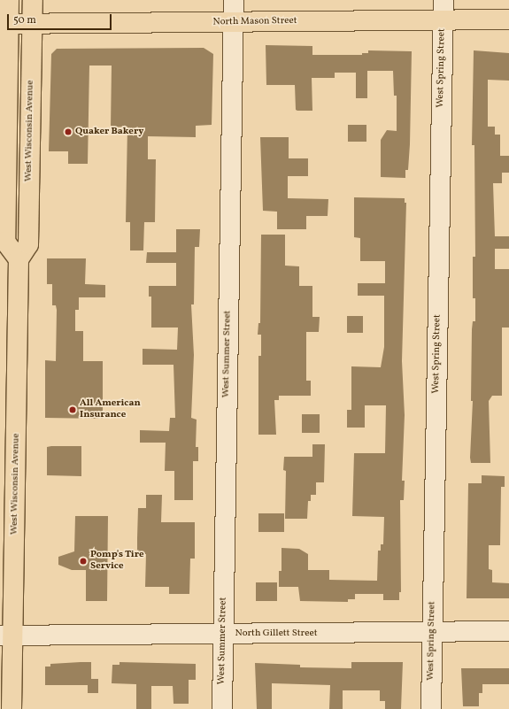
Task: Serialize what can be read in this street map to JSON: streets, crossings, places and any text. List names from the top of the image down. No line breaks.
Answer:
{"streets":{"main road":["North Mason Street","West Wisconsin Avenue"],"street":["West Spring Street","West Summer Street","North Gillett Street"]},"crossings":[["North Mason Street","West Spring Street"],["North Mason Street","West Wisconsin Avenue"],["North Mason Street","West Summer Street"],["West Spring Street","North Gillett Street"],["West Wisconsin Avenue","North Gillett Street"],["West Summer Street","North Gillett Street"]],"places":["Quaker Bakery","All American Insurance","Pomp's Tire Service"],"scale_bar":"50 m"}
